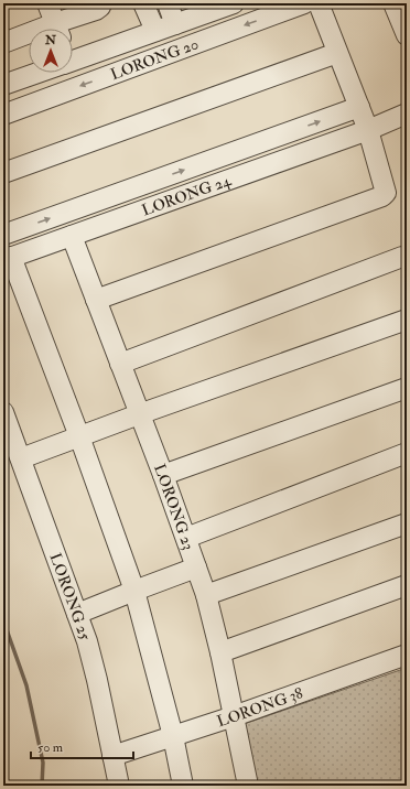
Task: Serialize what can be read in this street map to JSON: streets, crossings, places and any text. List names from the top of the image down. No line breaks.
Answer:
{"streets":{"street":["LORONG 20","LORONG 24","LORONG 23","LORONG 25","LORONG 38"]},"crossings":[["LORONG 24","LORONG 23"],["LORONG 23","LORONG 38"],["LORONG 25","LORONG 38"]],"scale_bar":"50 m","north":"top"}
